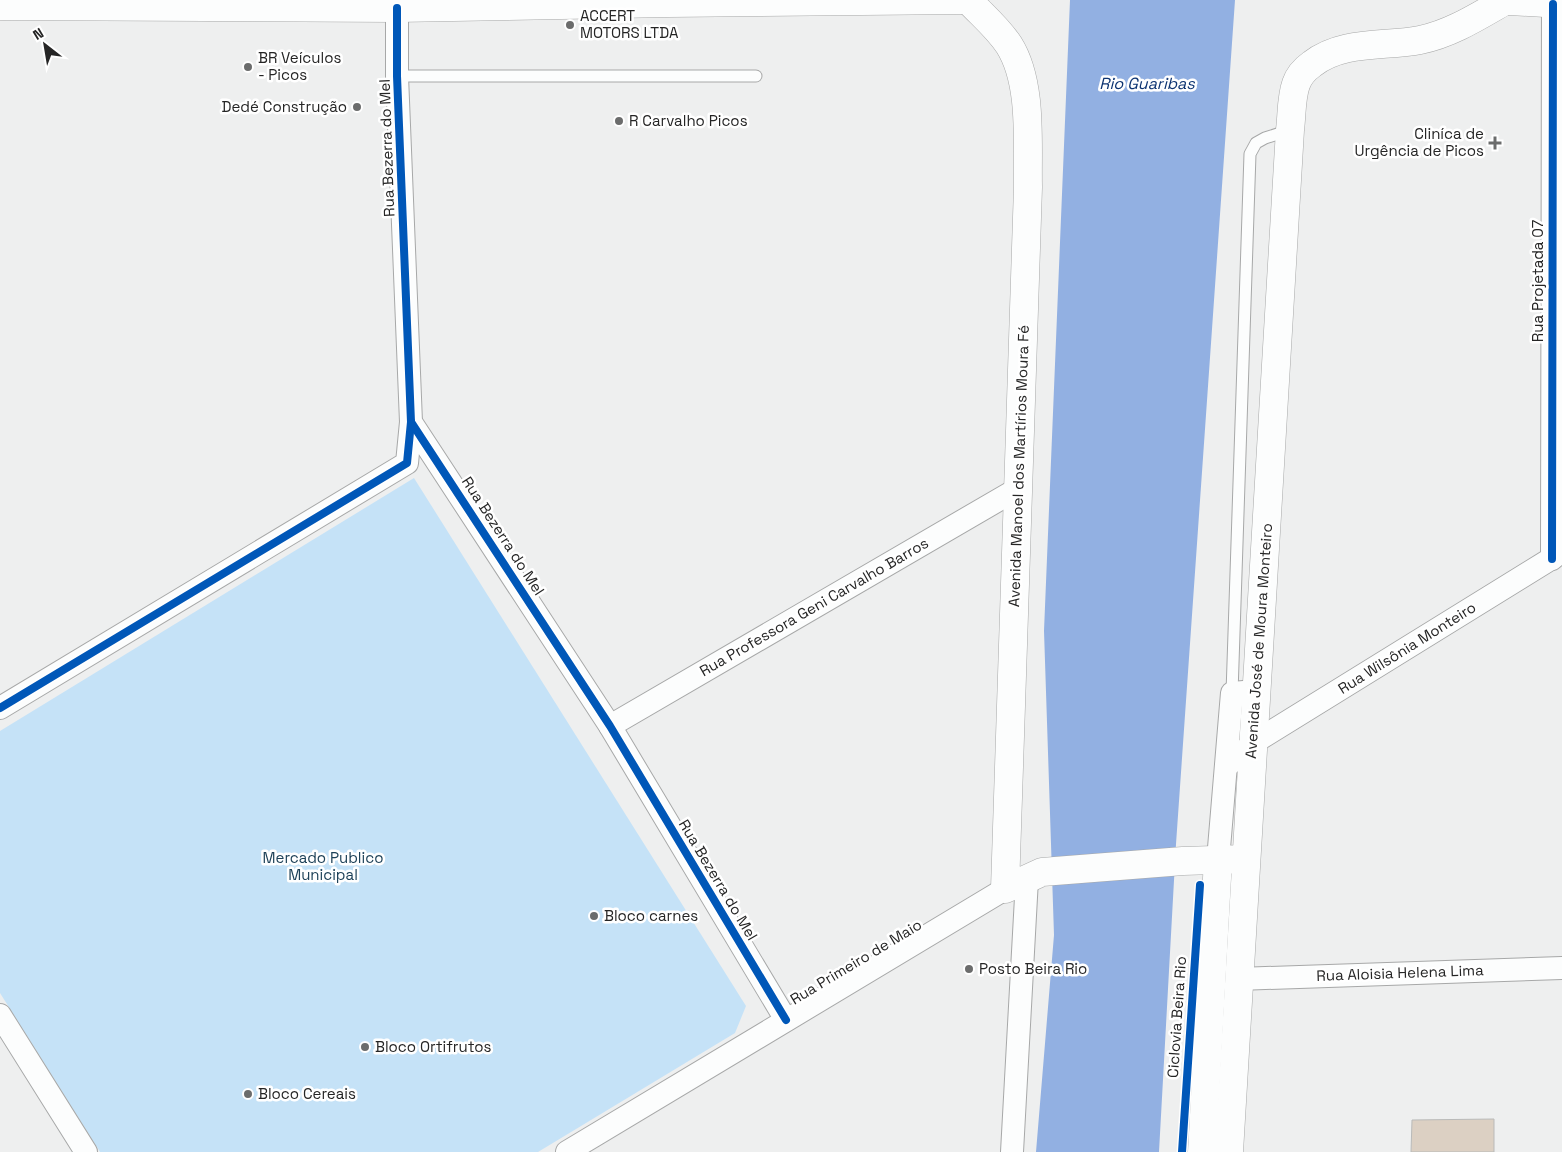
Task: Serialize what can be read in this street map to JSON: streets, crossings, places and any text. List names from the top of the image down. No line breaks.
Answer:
{"streets":{"main road":["Avenida Manoel dos Martírios Moura Fé","Avenida José de Moura Monteiro"],"street":["Rua Bezerra do Mel","Rua Projetada 07","Rua Professora Geni Carvalho Barros","Rua Wilsônia Monteiro","Rua Primeiro de Maio","Rua Aloisia Helena Lima"],"cycle path":["Ciclovia Beira Rio"]},"crossings":[["Rua Bezerra do Mel","Rua Professora Geni Carvalho Barros"],["Rua Bezerra do Mel","Rua Primeiro de Maio"],["Rua Projetada 07","Rua Wilsônia Monteiro"],["Avenida Manoel dos Martírios Moura Fé","Rua Professora Geni Carvalho Barros"],["Avenida Manoel dos Martírios Moura Fé","Rua Primeiro de Maio"],["Avenida José de Moura Monteiro","Rua Wilsônia Monteiro"],["Avenida José de Moura Monteiro","Rua Aloisia Helena Lima"]],"water":["Rio Guaribas"],"parks":["Mercado Publico Municipal"],"places":{"other":["ACCERT MOTORS LTDA","BR Veículos - Picos","Dedé Construção","R Carvalho Picos","Bloco carnes","Posto Beira Rio","Bloco Ortifrutos","Bloco Cereais"],"health":["Cliníca de Urgência de Picos"]},"north":"top left"}
